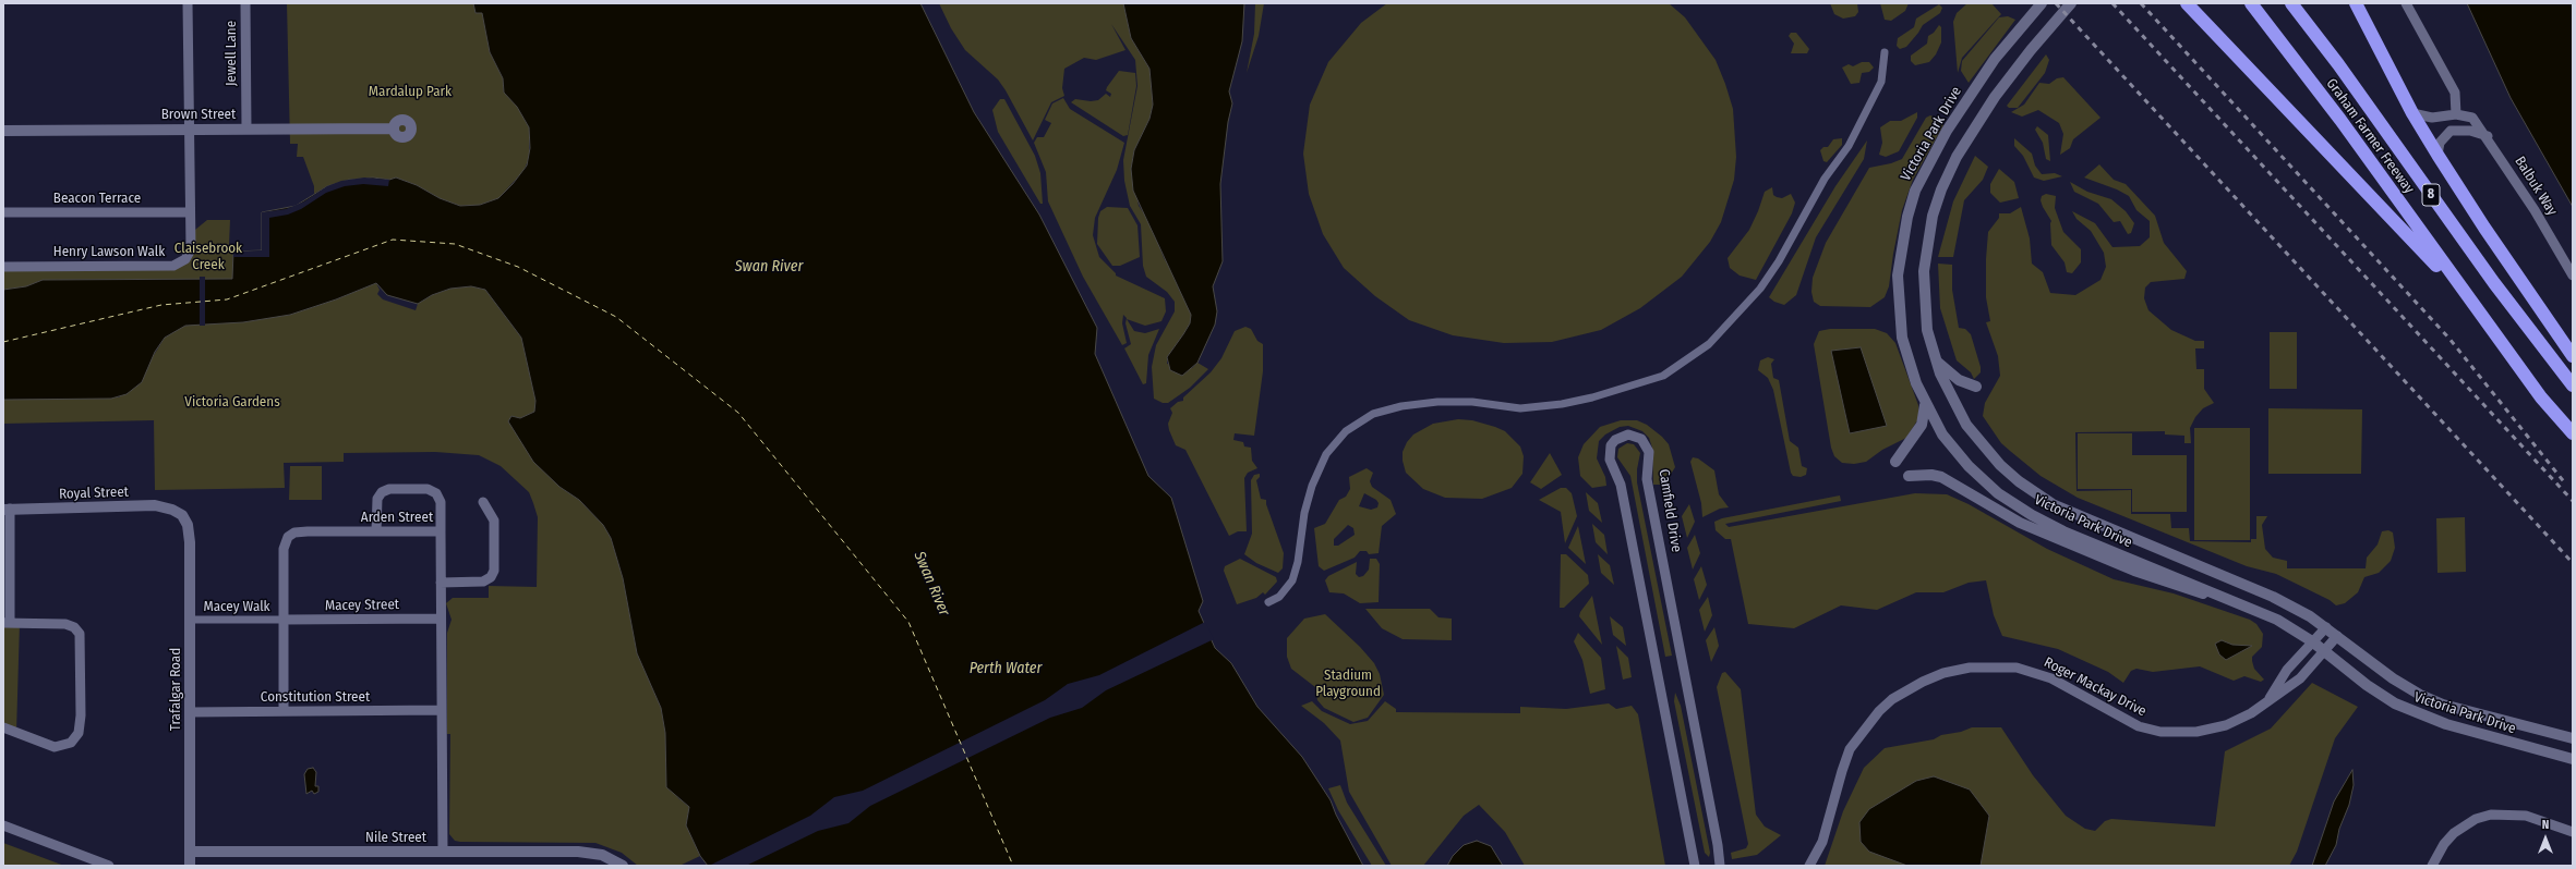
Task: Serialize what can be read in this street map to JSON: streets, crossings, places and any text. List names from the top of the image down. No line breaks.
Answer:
{"streets":{"highway":["Graham Farmer Freeway","8"],"street":["Jewell Lane","Brown Street","Victoria Park Drive","Balbuk Way","Beacon Terrace","Henry Lawson Walk","Royal Street","Camfield Drive","Arden Street","Macey Street","Macey Walk","Roger Mackay Drive","Trafalgar Road","Constitution Street","Nile Street"]},"crossings":[["Jewell Lane","Brown Street"],["Brown Street","Henry Lawson Walk"],["Victoria Park Drive","Roger Mackay Drive"],["Beacon Terrace","Henry Lawson Walk"],["Royal Street","Trafalgar Road"],["Arden Street","Macey Street"],["Arden Street","Macey Walk"],["Arden Street","Constitution Street"],["Arden Street","Nile Street"],["Macey Street","Macey Walk"],["Macey Walk","Trafalgar Road"],["Trafalgar Road","Constitution Street"],["Trafalgar Road","Nile Street"]],"water":["Swan River","Perth Water"],"parks":["Mardalup Park","Claisebrook Creek","Victoria Gardens","Stadium Playground"],"north":"top"}
